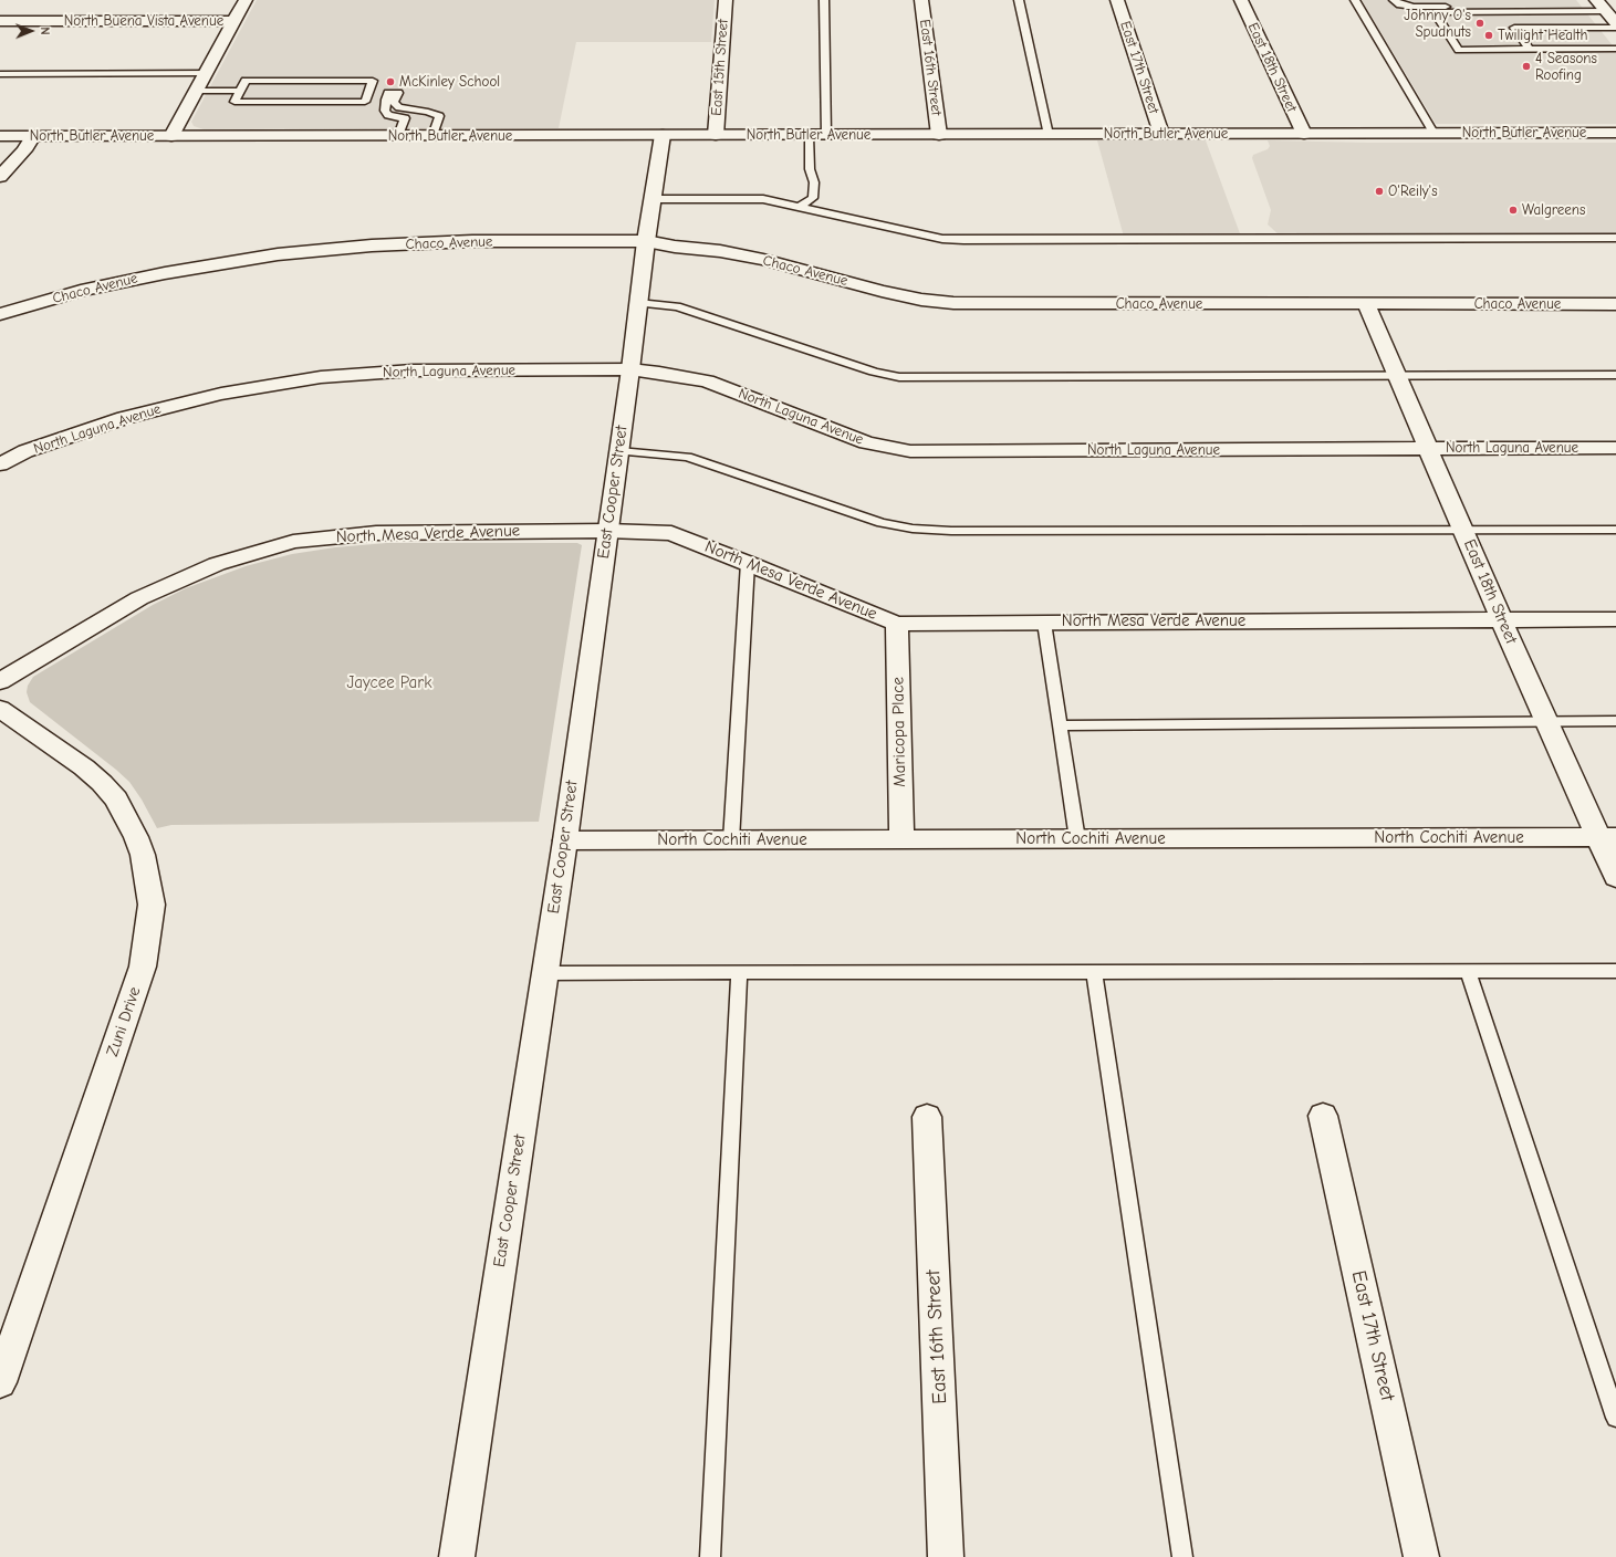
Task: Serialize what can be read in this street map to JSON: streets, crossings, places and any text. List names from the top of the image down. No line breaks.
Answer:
{"streets":{"street":["North Buena Vista Avenue","East 15th Street","East 16th Street","East 17th Street","East 18th Street","North Butler Avenue","Chaco Avenue","North Laguna Avenue","East Cooper Street","North Mesa Verde Avenue","Maricopa Place","North Cochiti Avenue","Zuni Drive"]},"crossings":[["East 15th Street","North Butler Avenue"],["East 16th Street","North Butler Avenue"],["East 17th Street","North Butler Avenue"],["East 18th Street","North Butler Avenue"],["East 18th Street","Chaco Avenue"],["East 18th Street","North Laguna Avenue"],["East 18th Street","North Mesa Verde Avenue"],["East 18th Street","North Cochiti Avenue"],["North Butler Avenue","East Cooper Street"],["Chaco Avenue","East Cooper Street"],["North Laguna Avenue","East Cooper Street"],["East Cooper Street","North Mesa Verde Avenue"],["East Cooper Street","North Cochiti Avenue"],["North Mesa Verde Avenue","Maricopa Place"],["Maricopa Place","North Cochiti Avenue"]],"parks":["Jaycee Park"],"places":["Johnny O's Spudnuts","Twilight Health","4 Seasons Roofing","McKinley School","O'Reily's","Walgreens"],"north":"right"}
